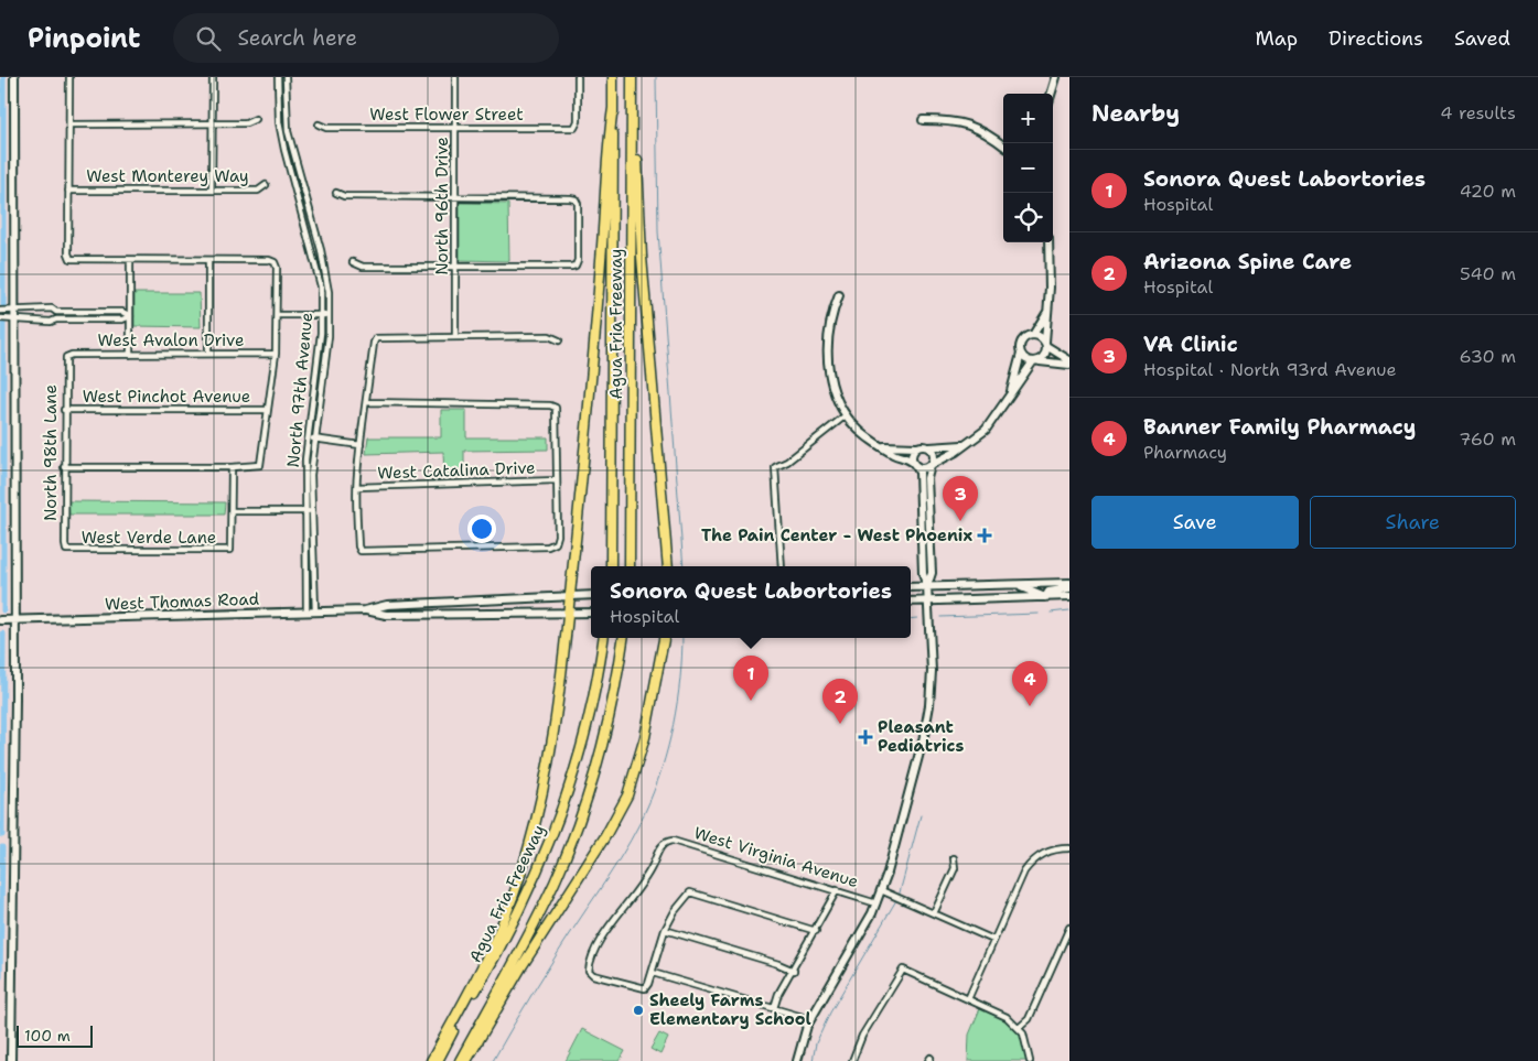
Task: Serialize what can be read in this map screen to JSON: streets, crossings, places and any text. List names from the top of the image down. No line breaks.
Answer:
{"streets":{"highway":["Agua Fria Freeway"],"main road":["West Thomas Road"],"street":["West Flower Street","West Monterey Way","North 96th Drive","West Avalon Drive","North 97th Avenue","West Pinchot Avenue","North 98th Lane","West Catalina Drive","West Verde Lane","West Virginia Avenue"]},"crossings":[["West Flower Street","North 96th Drive"],["West Avalon Drive","North 98th Lane"],["North 97th Avenue","West Thomas Road"],["West Pinchot Avenue","North 98th Lane"],["North 98th Lane","West Verde Lane"]],"places":{"health":["The Pain Center - West Phoenix","Pleasant Pediatrics"],"other":["Sheely Farms Elementary School"]},"scale_bar":"100 m","page":{"header":"Pinpoint","search":"Search here","nav":["Map","Directions","Saved"],"heading":["Nearby","4 results"],"map_buttons":["+","−"],"list":[{"mark":"1","name":"Sonora Quest Labortories","note":"Hospital","value":"420 m"},{"mark":"2","name":"Arizona Spine Care","note":"Hospital","value":"540 m"},{"mark":"3","name":"VA Clinic","note":"Hospital · North 93rd Avenue","value":"630 m"},{"mark":"4","name":"Banner Family Pharmacy","note":"Pharmacy","value":"760 m"}],"pins":["3","1","4","2"],"buttons":["Save","Share"],"popup":["Sonora Quest Labortories","Hospital"],"scale":"100 m"}}
